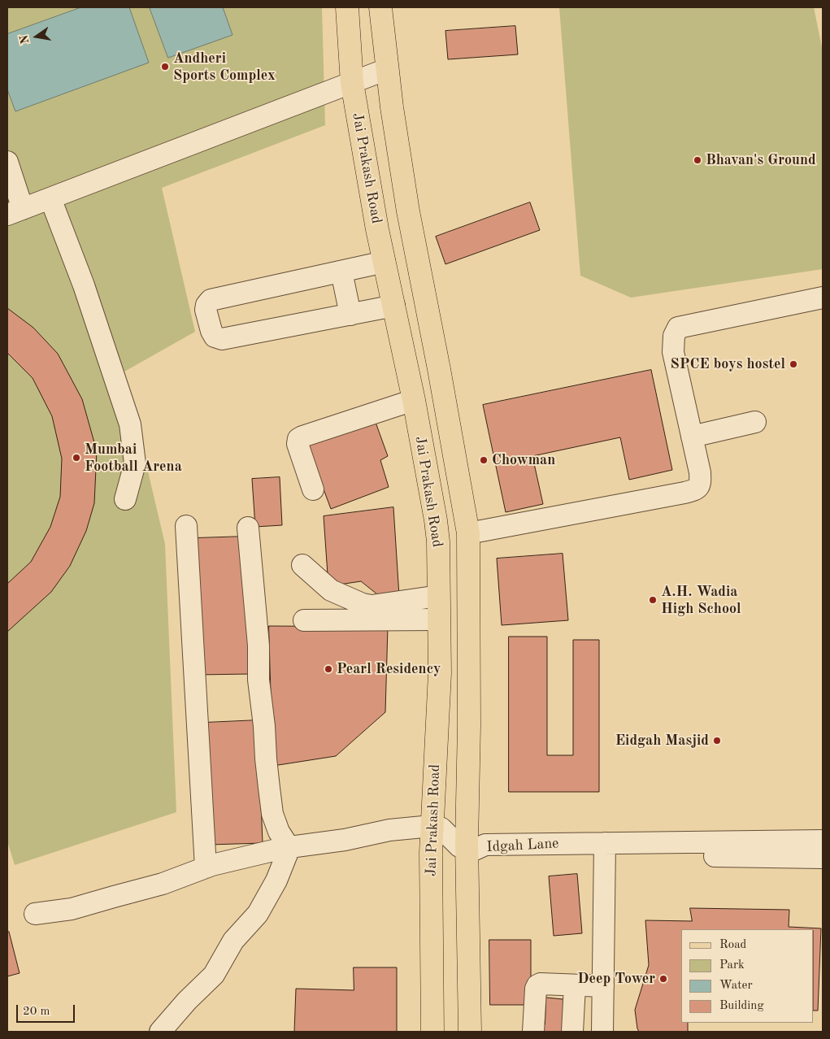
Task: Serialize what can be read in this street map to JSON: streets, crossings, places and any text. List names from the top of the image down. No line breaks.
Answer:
{"streets":{"main road":["Jai Prakash Road"],"street":["Idgah Lane"]},"places":["Andheri Sports Complex","Bhavan's Ground","SPCE boys hostel","Mumbai Football Arena","Chowman","A.H. Wadia High School","Pearl Residency","Eidgah Masjid","Deep Tower"],"legend":["Road","Park","Water","Building"],"scale_bar":"20 m","north":"left"}
